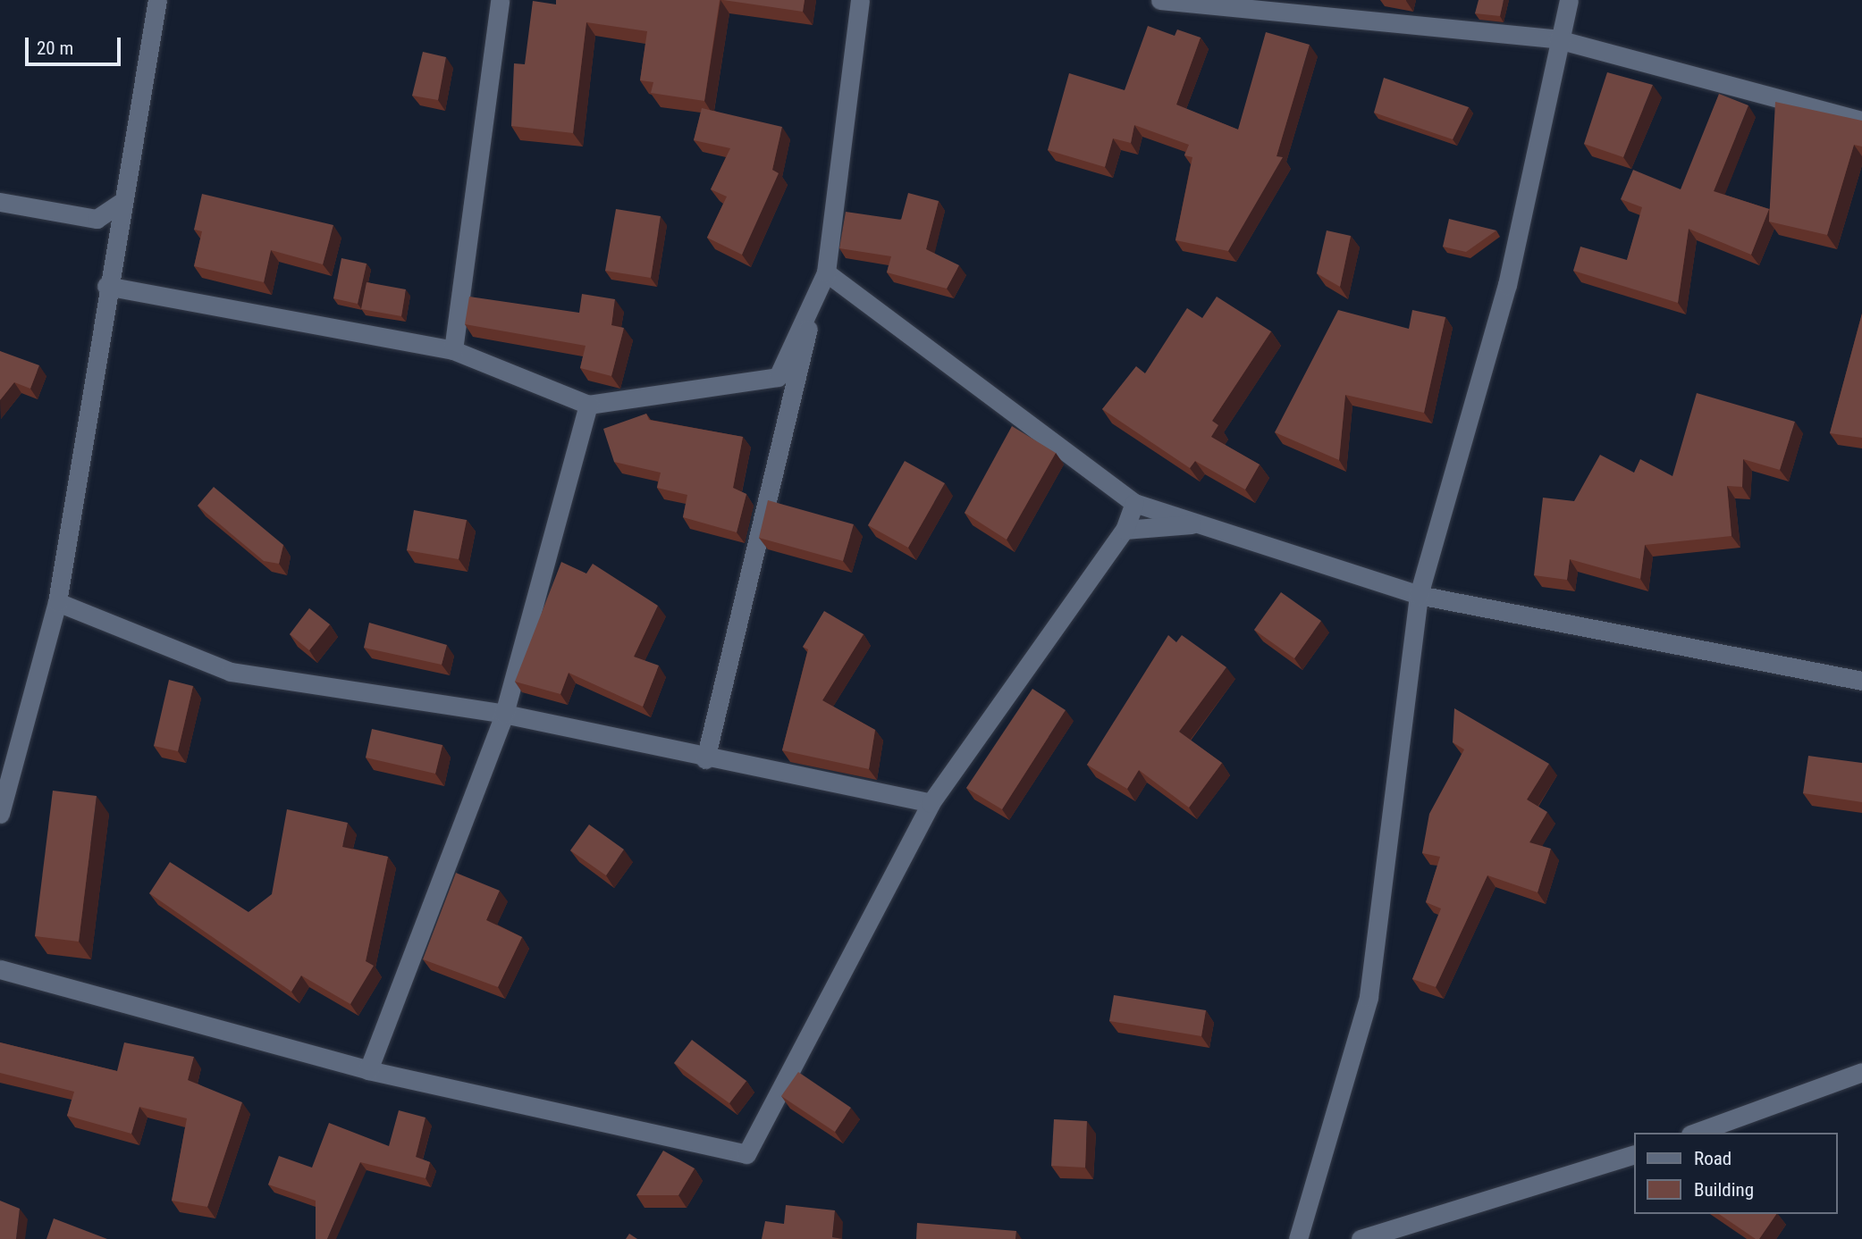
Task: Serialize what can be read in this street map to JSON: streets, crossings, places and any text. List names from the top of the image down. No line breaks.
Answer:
{"legend":["Road","Building"],"scale_bar":"20 m"}
